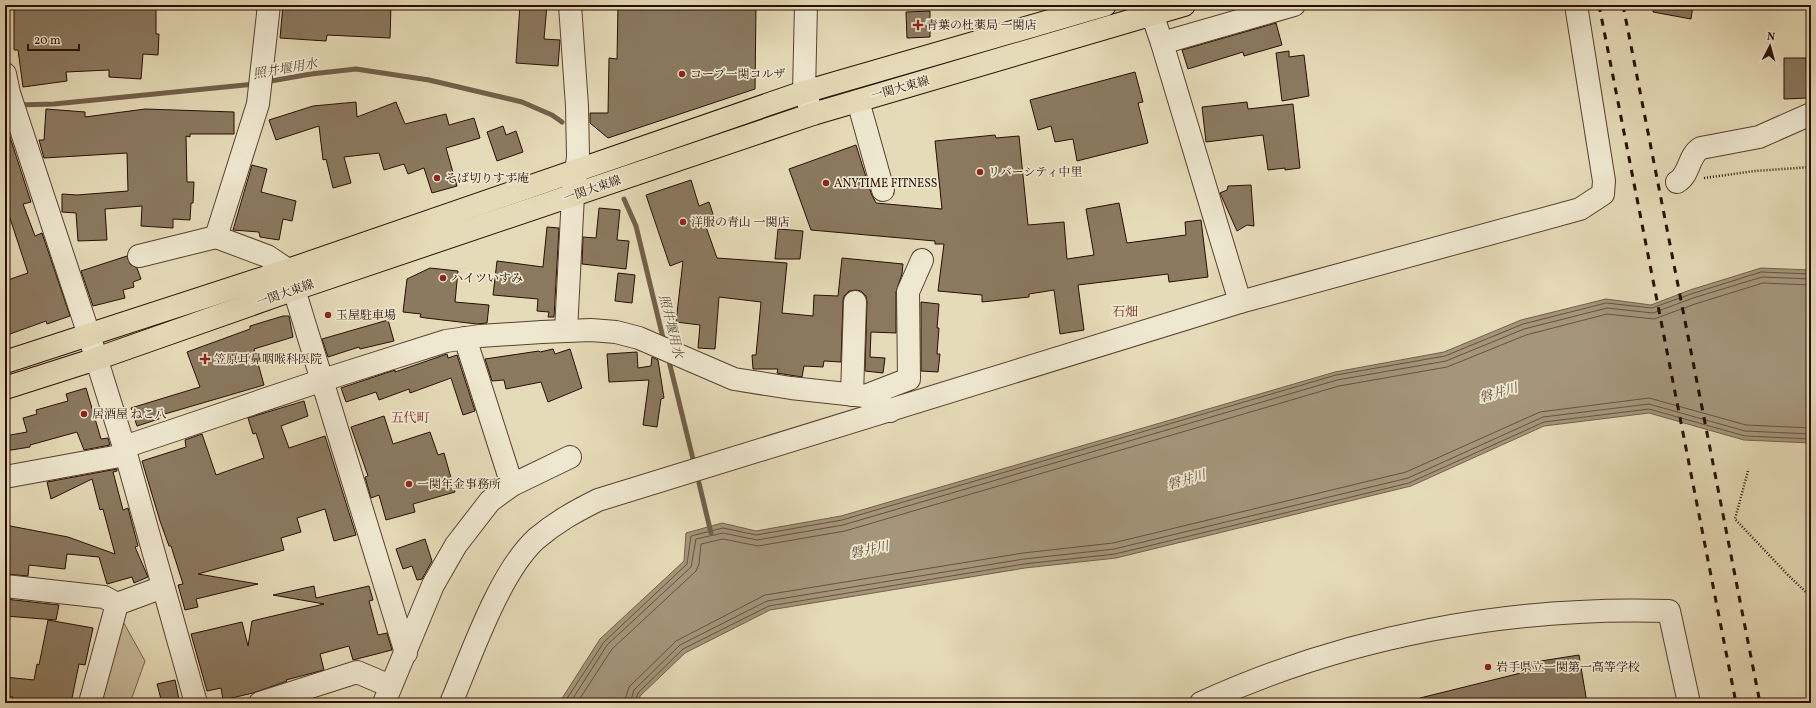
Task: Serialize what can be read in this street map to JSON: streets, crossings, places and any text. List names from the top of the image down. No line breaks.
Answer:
{"streets":{"main road":["一関大東線"]},"districts":["石畑","五代町"],"water":["照井堰用水","磐井川"],"places":{"health":["青葉の杜薬局 一関店","笠原耳鼻咽喉科医院"],"other":["コープ一関コルザ","リバーシティ中里","そば切りすず庵","ANYTIME FITNESS","洋服の青山 一関店","ハイツいすみ","玉屋駐車場","居酒屋 ねこ八","一関年金事務所","岩手県立一関第一高等学校"]},"scale_bar":"20 m","north":"top"}
